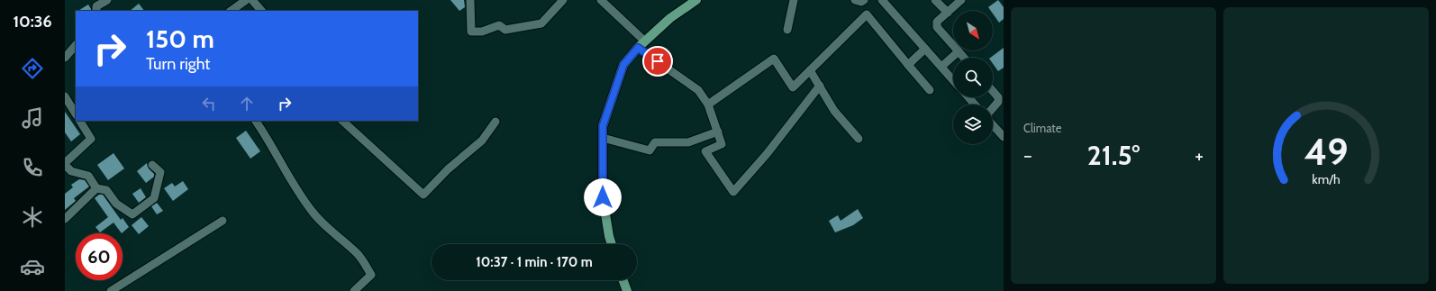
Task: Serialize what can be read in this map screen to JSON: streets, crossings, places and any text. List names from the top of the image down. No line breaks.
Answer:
{"north":"bottom right","page":{"tabs":"10:36","tile":"Climate","turn":["150 m","Turn right"],"heat":["−","21.5°","+"],"limit":"60","trip":"10:37 · 1 min · 170 m","gauge":["49","km/h"]}}
